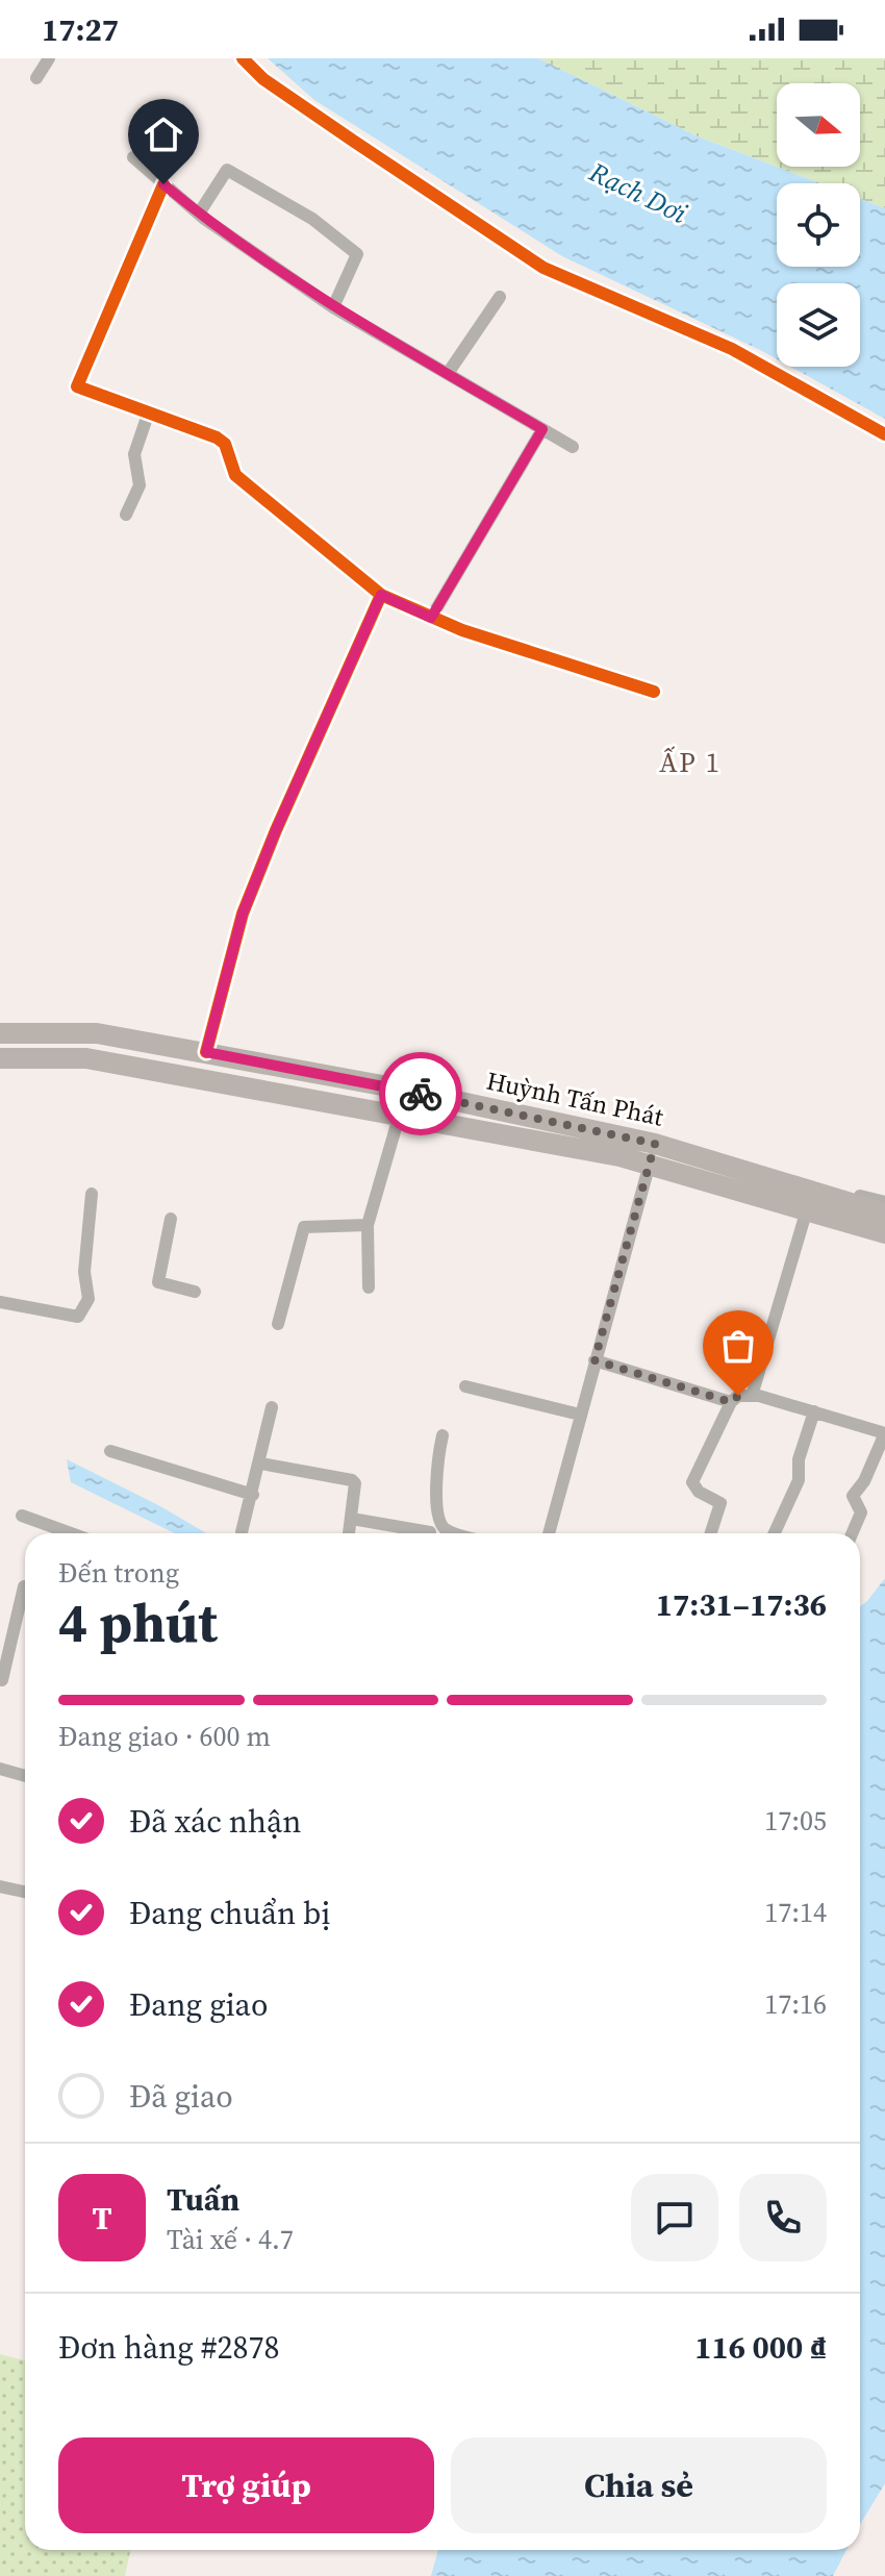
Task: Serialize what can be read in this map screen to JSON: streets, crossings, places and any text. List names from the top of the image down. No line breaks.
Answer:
{"streets":{"main road":["Huỳnh Tấn Phát"]},"districts":["ẤP 1"],"water":["Rạch Dơi"],"north":"right","page":{"status":"17:27","heading":["4 phút","Đến trong","17:31–17:36"],"panel":["Tuấn","Tài xế · 4.7","Đơn hàng #2878","116 000 ₫"],"bar":"Đang giao · 600 m","list":[["Đã xác nhận","17:05"],["Đang chuẩn bị","17:14"],["Đang giao","17:16"],"Đã giao"],"round":"T","buttons":["Trợ giúp","Chia sẻ"]}}
